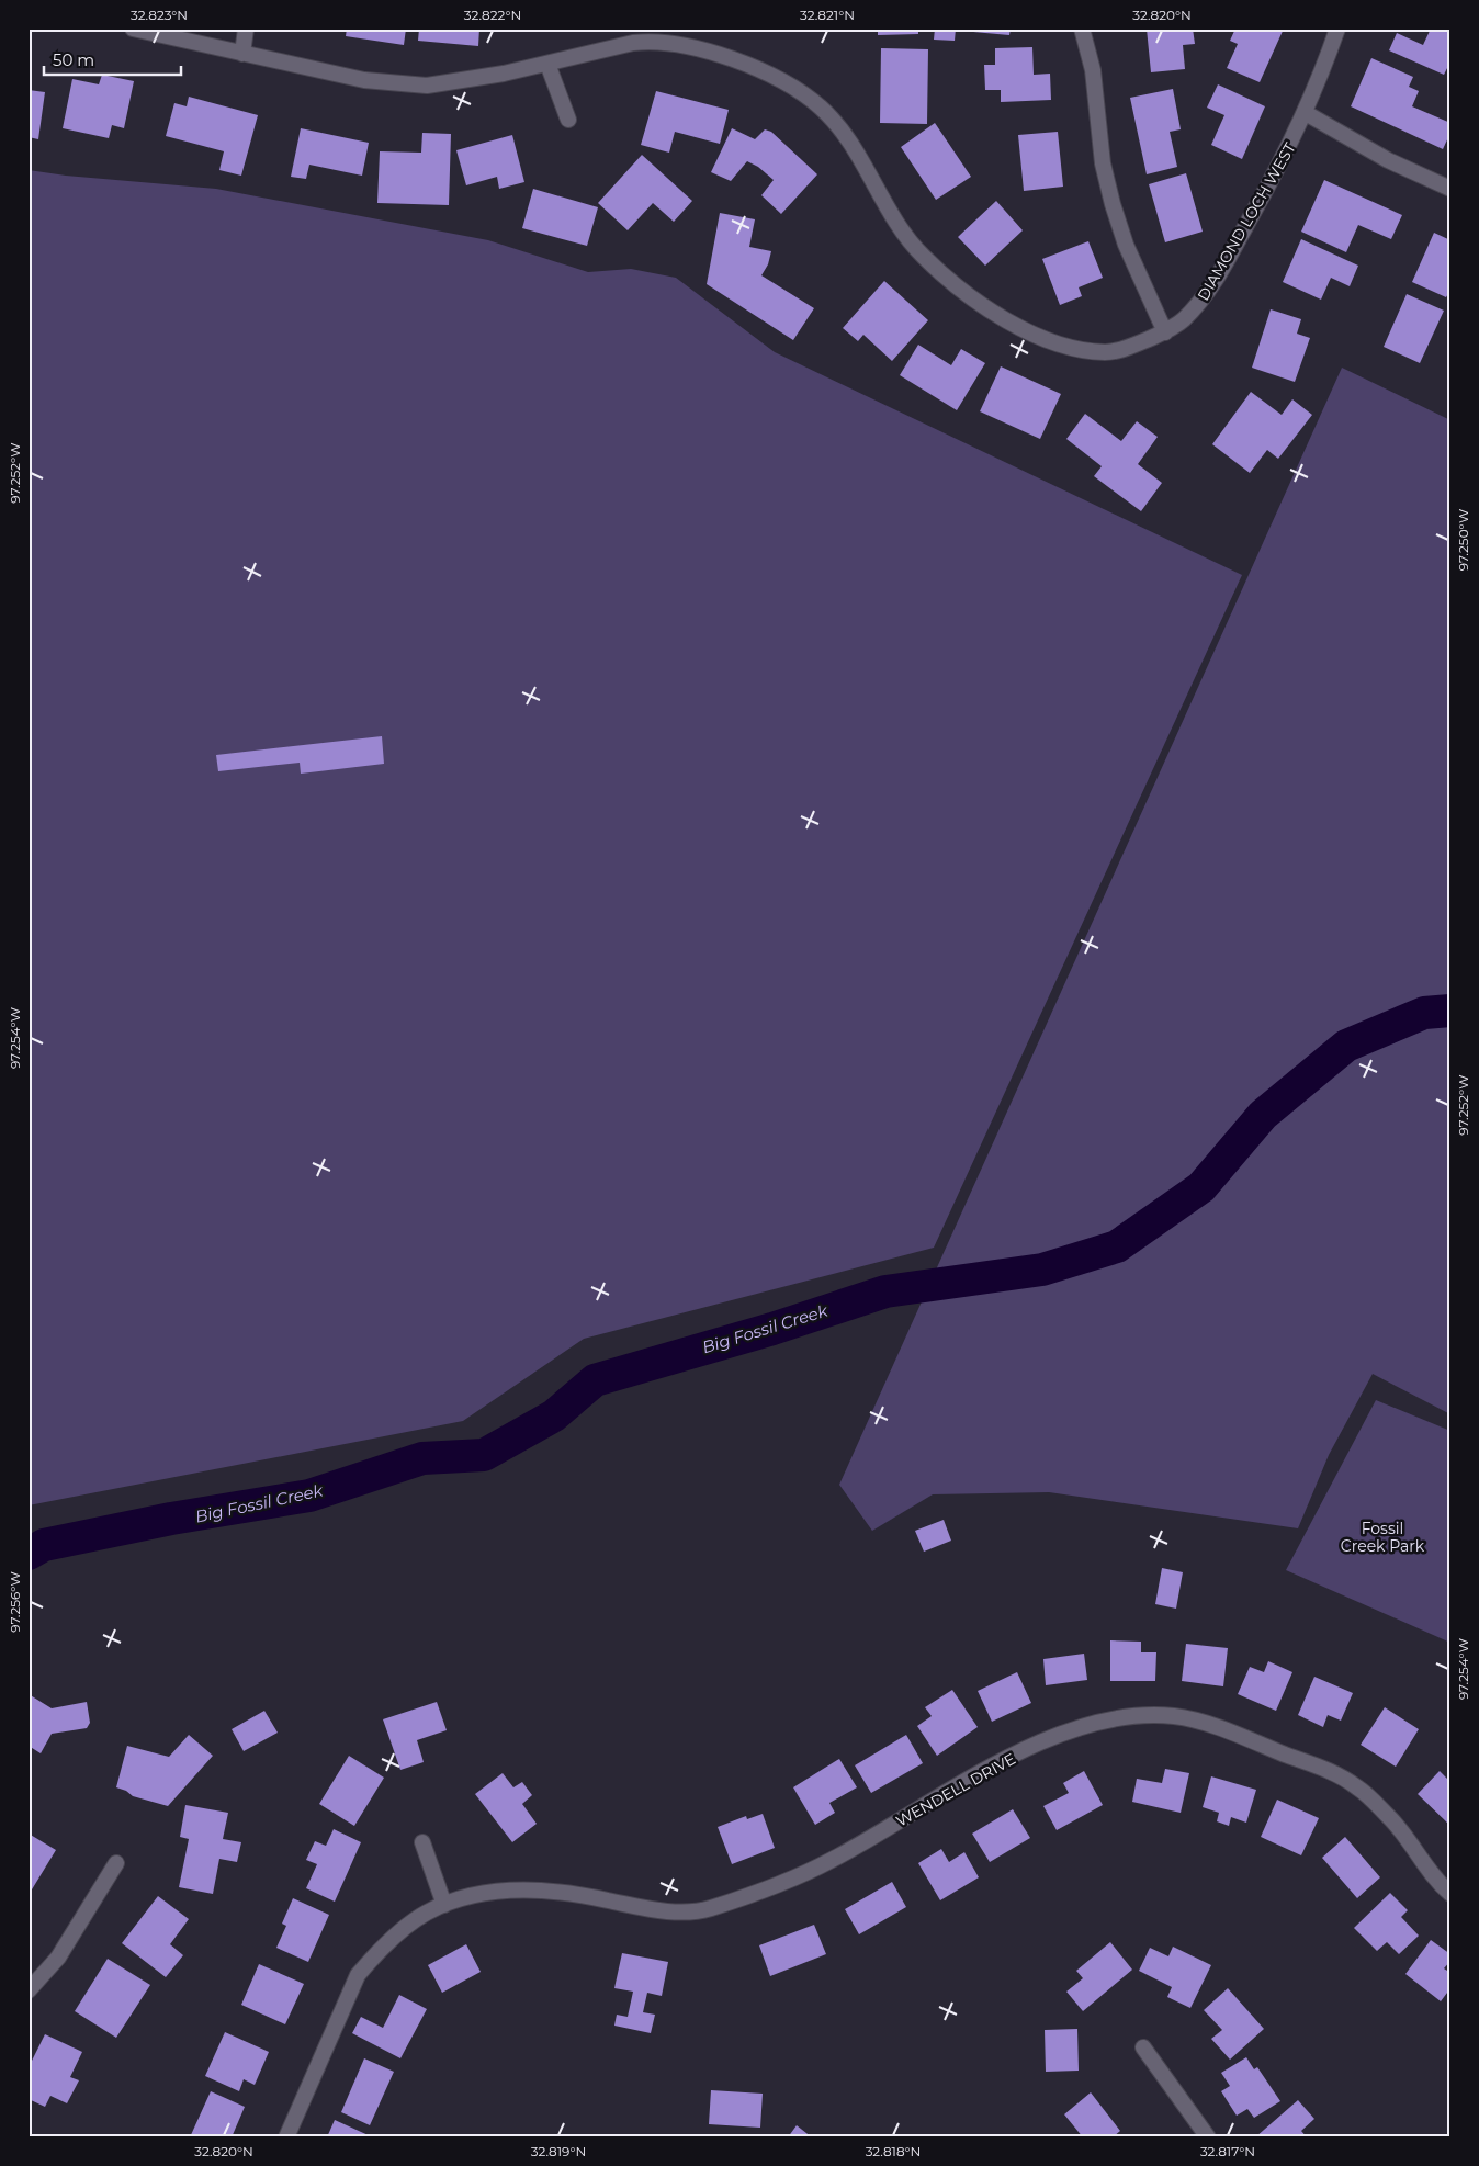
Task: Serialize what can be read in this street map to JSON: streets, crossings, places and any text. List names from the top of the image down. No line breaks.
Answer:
{"streets":{"street":["DIAMOND LOCH WEST","WENDELL DRIVE"]},"water":["Big Fossil Creek"],"parks":["Fossil Creek Park"],"scale_bar":"50 m","coordinates":["32.823°N","32.822°N","32.821°N","32.820°N","97.252°W","97.250°W","97.254°W","97.256°W","32.819°N","32.818°N","32.817°N"]}
